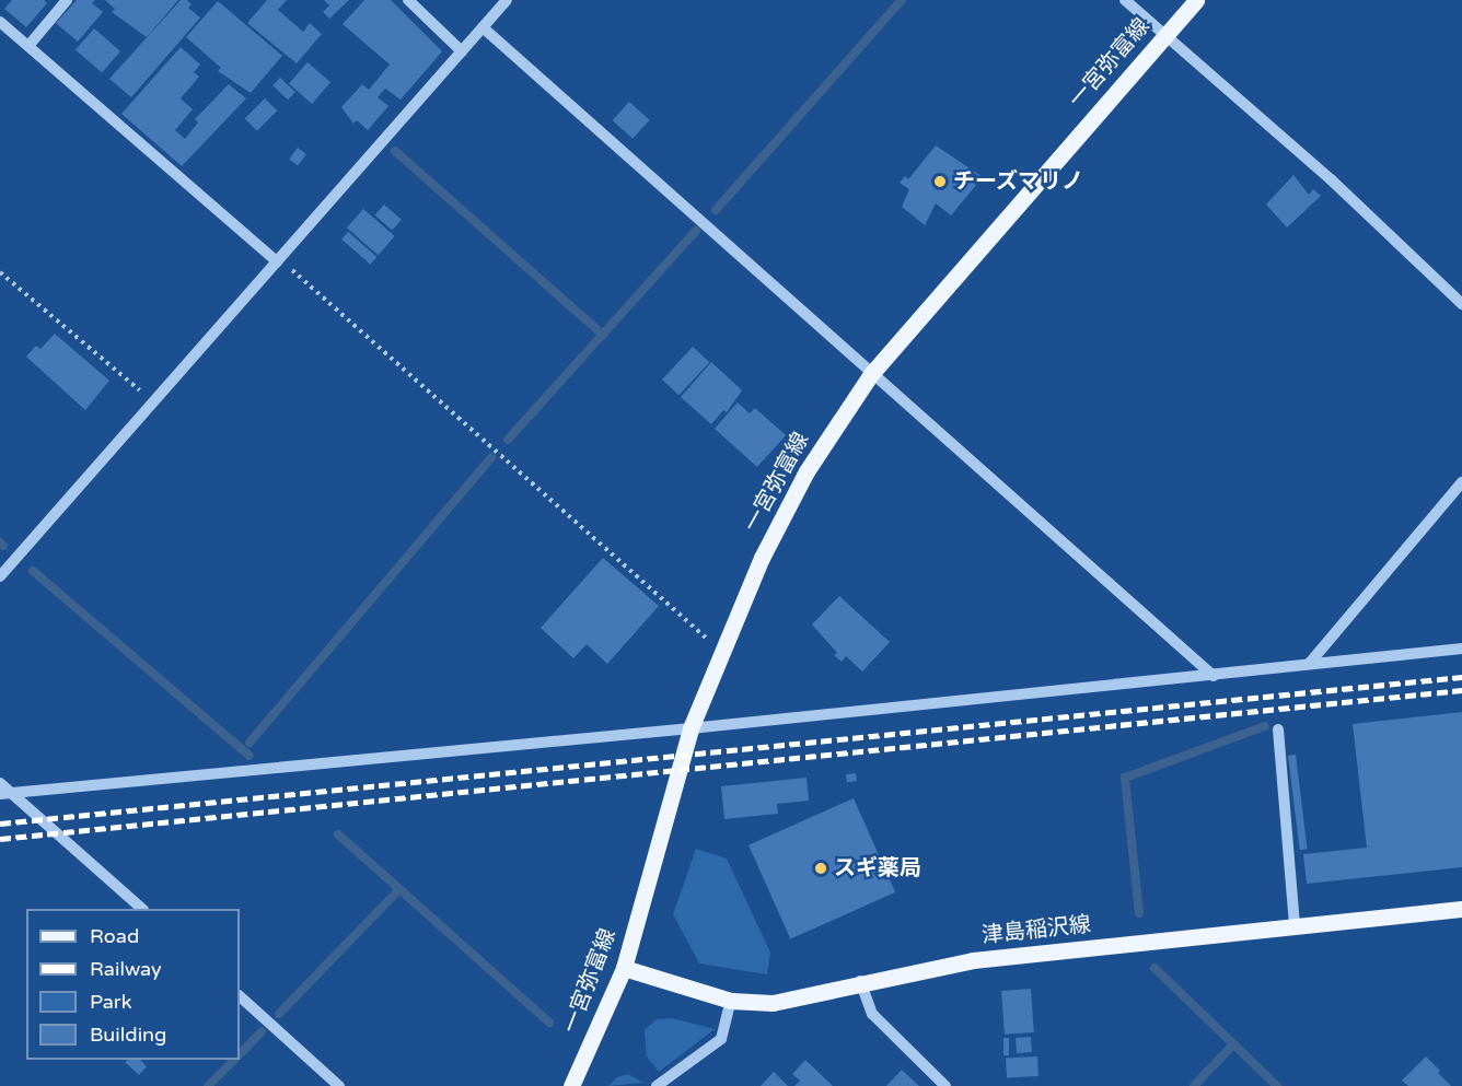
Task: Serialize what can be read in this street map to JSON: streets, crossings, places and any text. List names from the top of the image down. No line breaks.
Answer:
{"streets":{"main road":["一宮弥富線","津島稲沢線"]},"crossings":[["一宮弥富線","津島稲沢線"]],"places":["チーズマリノ","スギ薬局"],"legend":["Road","Railway","Park","Building"]}
